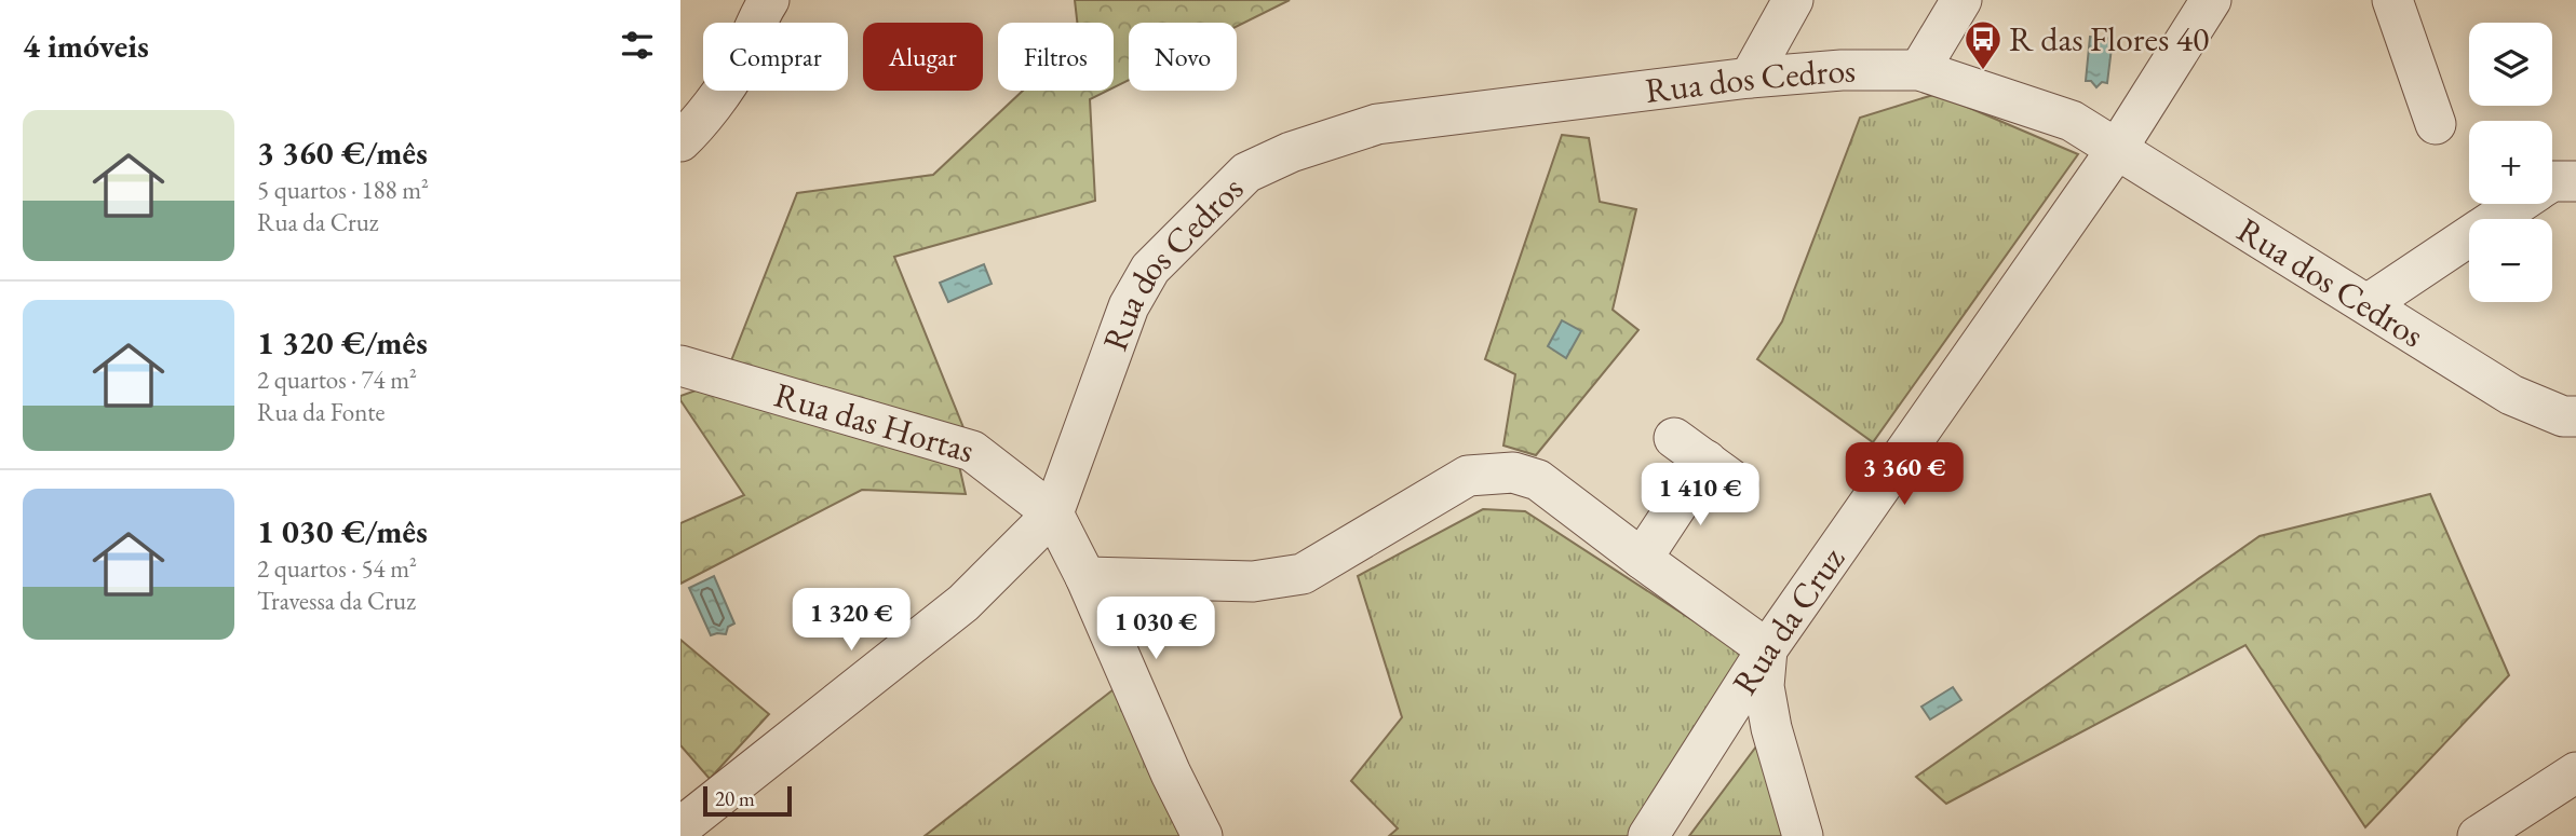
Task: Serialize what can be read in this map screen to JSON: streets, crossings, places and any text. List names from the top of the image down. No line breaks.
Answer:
{"streets":{"street":["Rua dos Cedros","Rua das Hortas","Rua da Cruz"]},"crossings":[["Rua dos Cedros","Rua das Hortas"],["Rua dos Cedros","Rua da Cruz"]],"places":{"bus stop":["R das Flores 40"]},"scale_bar":"20 m","page":{"heading":"4 imóveis","map_buttons":["+","−"],"chip":["Comprar","Alugar","Filtros","Novo"],"list":[{"name":"3 360 €/mês","note":"5 quartos · 188 m² · Rua da Cruz"},{"name":"1 320 €/mês","note":"2 quartos · 74 m² · Rua da Fonte"},{"name":"1 030 €/mês","note":"2 quartos · 54 m² · Travessa da Cruz"}],"price":["3 360 €","1 410 €","1 320 €","1 030 €"],"scale":"20 m"}}
